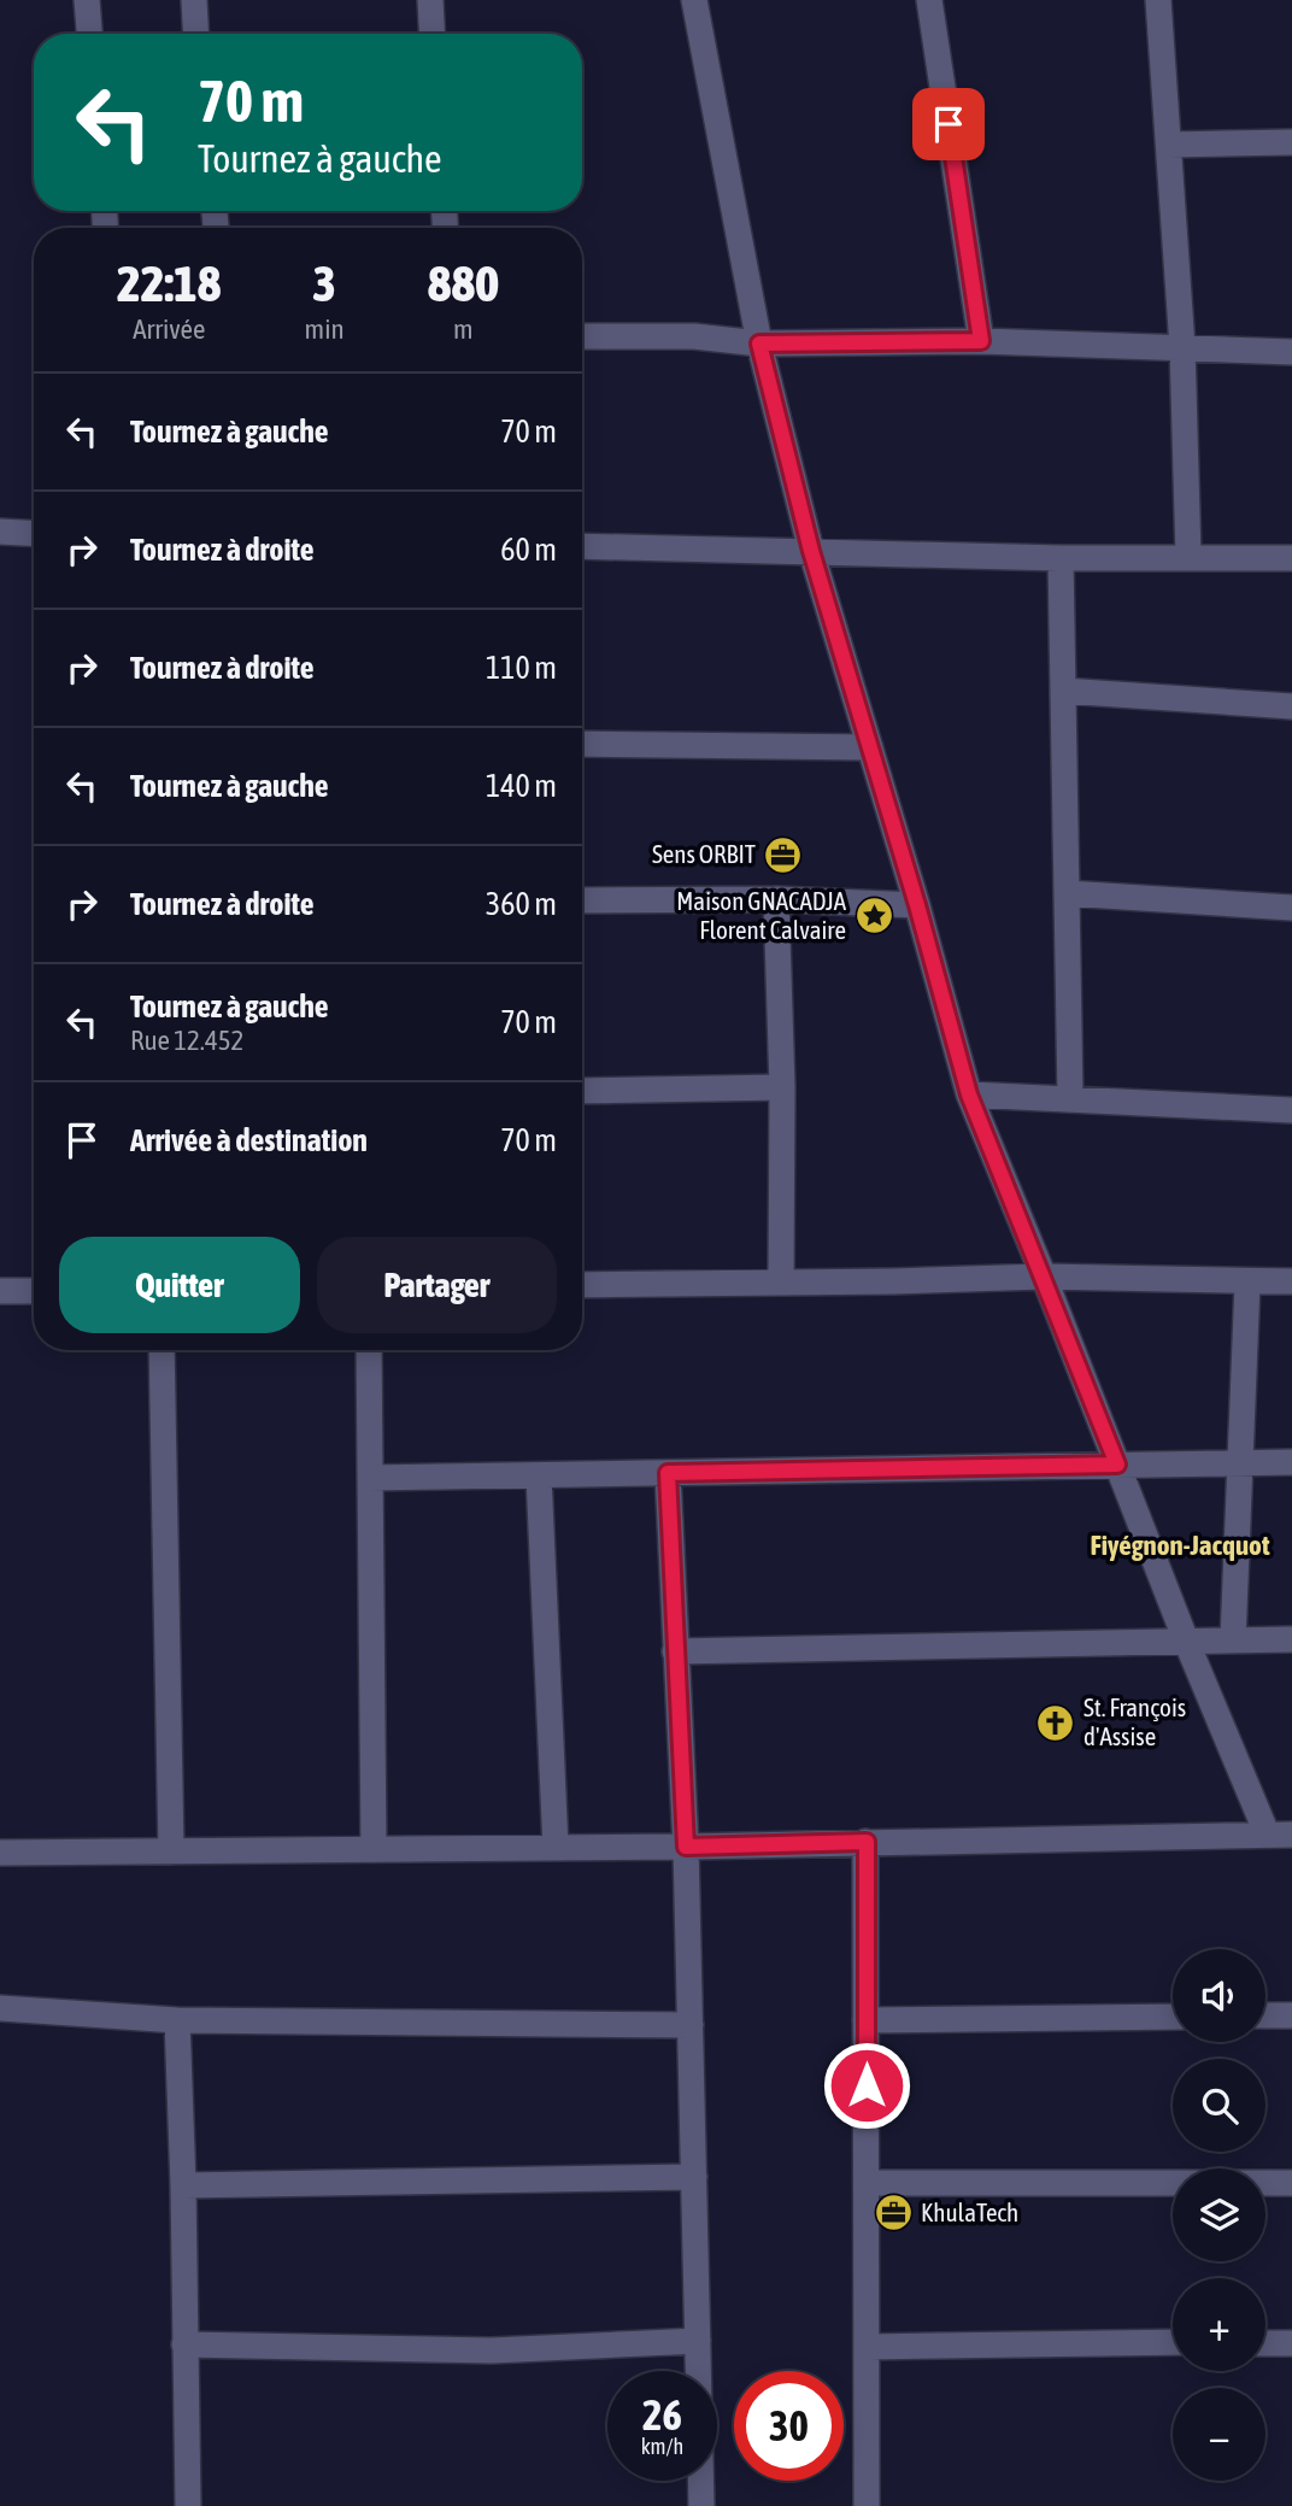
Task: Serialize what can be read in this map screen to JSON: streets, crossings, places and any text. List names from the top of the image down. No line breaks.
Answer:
{"districts":["Fiyégnon-Jacquot"],"places":{"office":["Sens ORBIT","KhulaTech"],"place":["Maison GNACADJA Florent Calvaire"],"church":["St. François d'Assise"]},"page":{"turn":["70 m","Tournez à gauche"],"eta":["22:18","Arrivée","3","min","880","m"],"list":[{"name":"Tournez à gauche","value":"70 m"},{"name":"Tournez à droite","value":"60 m"},{"name":"Tournez à droite","value":"110 m"},{"name":"Tournez à gauche","value":"140 m"},{"name":"Tournez à droite","value":"360 m"},{"name":"Tournez à gauche","note":"Rue 12.452","value":"70 m"},{"name":"Arrivée à destination","value":"70 m"}],"buttons":["Quitter","Partager"],"map_buttons":["+","−"],"speed":"26 km/h","limit":"30"}}
